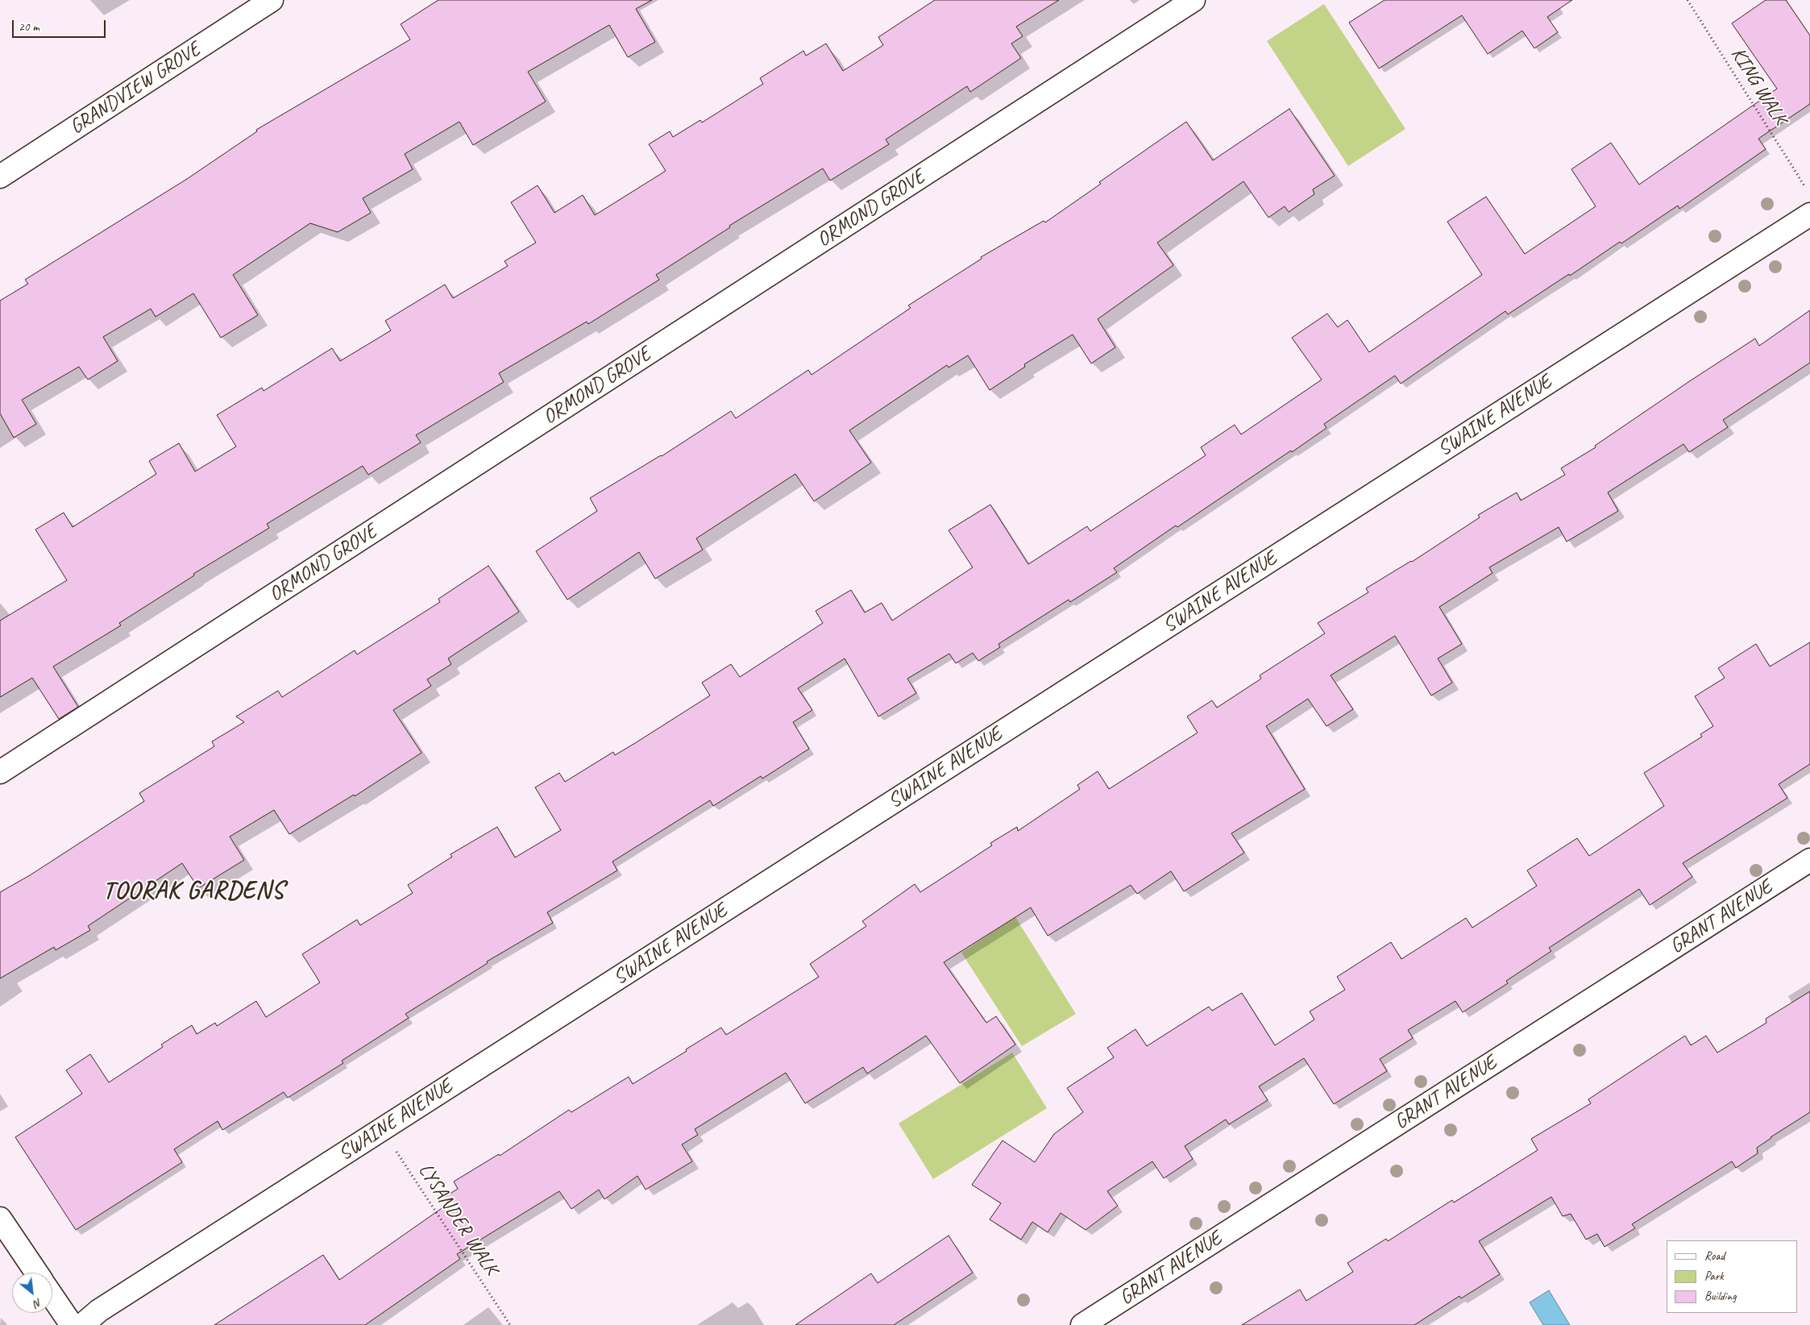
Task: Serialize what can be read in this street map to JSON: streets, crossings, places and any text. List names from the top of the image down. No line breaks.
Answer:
{"streets":{"street":["GRANDVIEW GROVE","ORMOND GROVE","SWAINE AVENUE","GRANT AVENUE"],"path":["KING WALK","LYSANDER WALK"]},"crossings":[["SWAINE AVENUE","LYSANDER WALK"]],"districts":["TOORAK GARDENS"],"legend":["Road","Park","Building"],"scale_bar":"20 m","north":"bottom right"}
